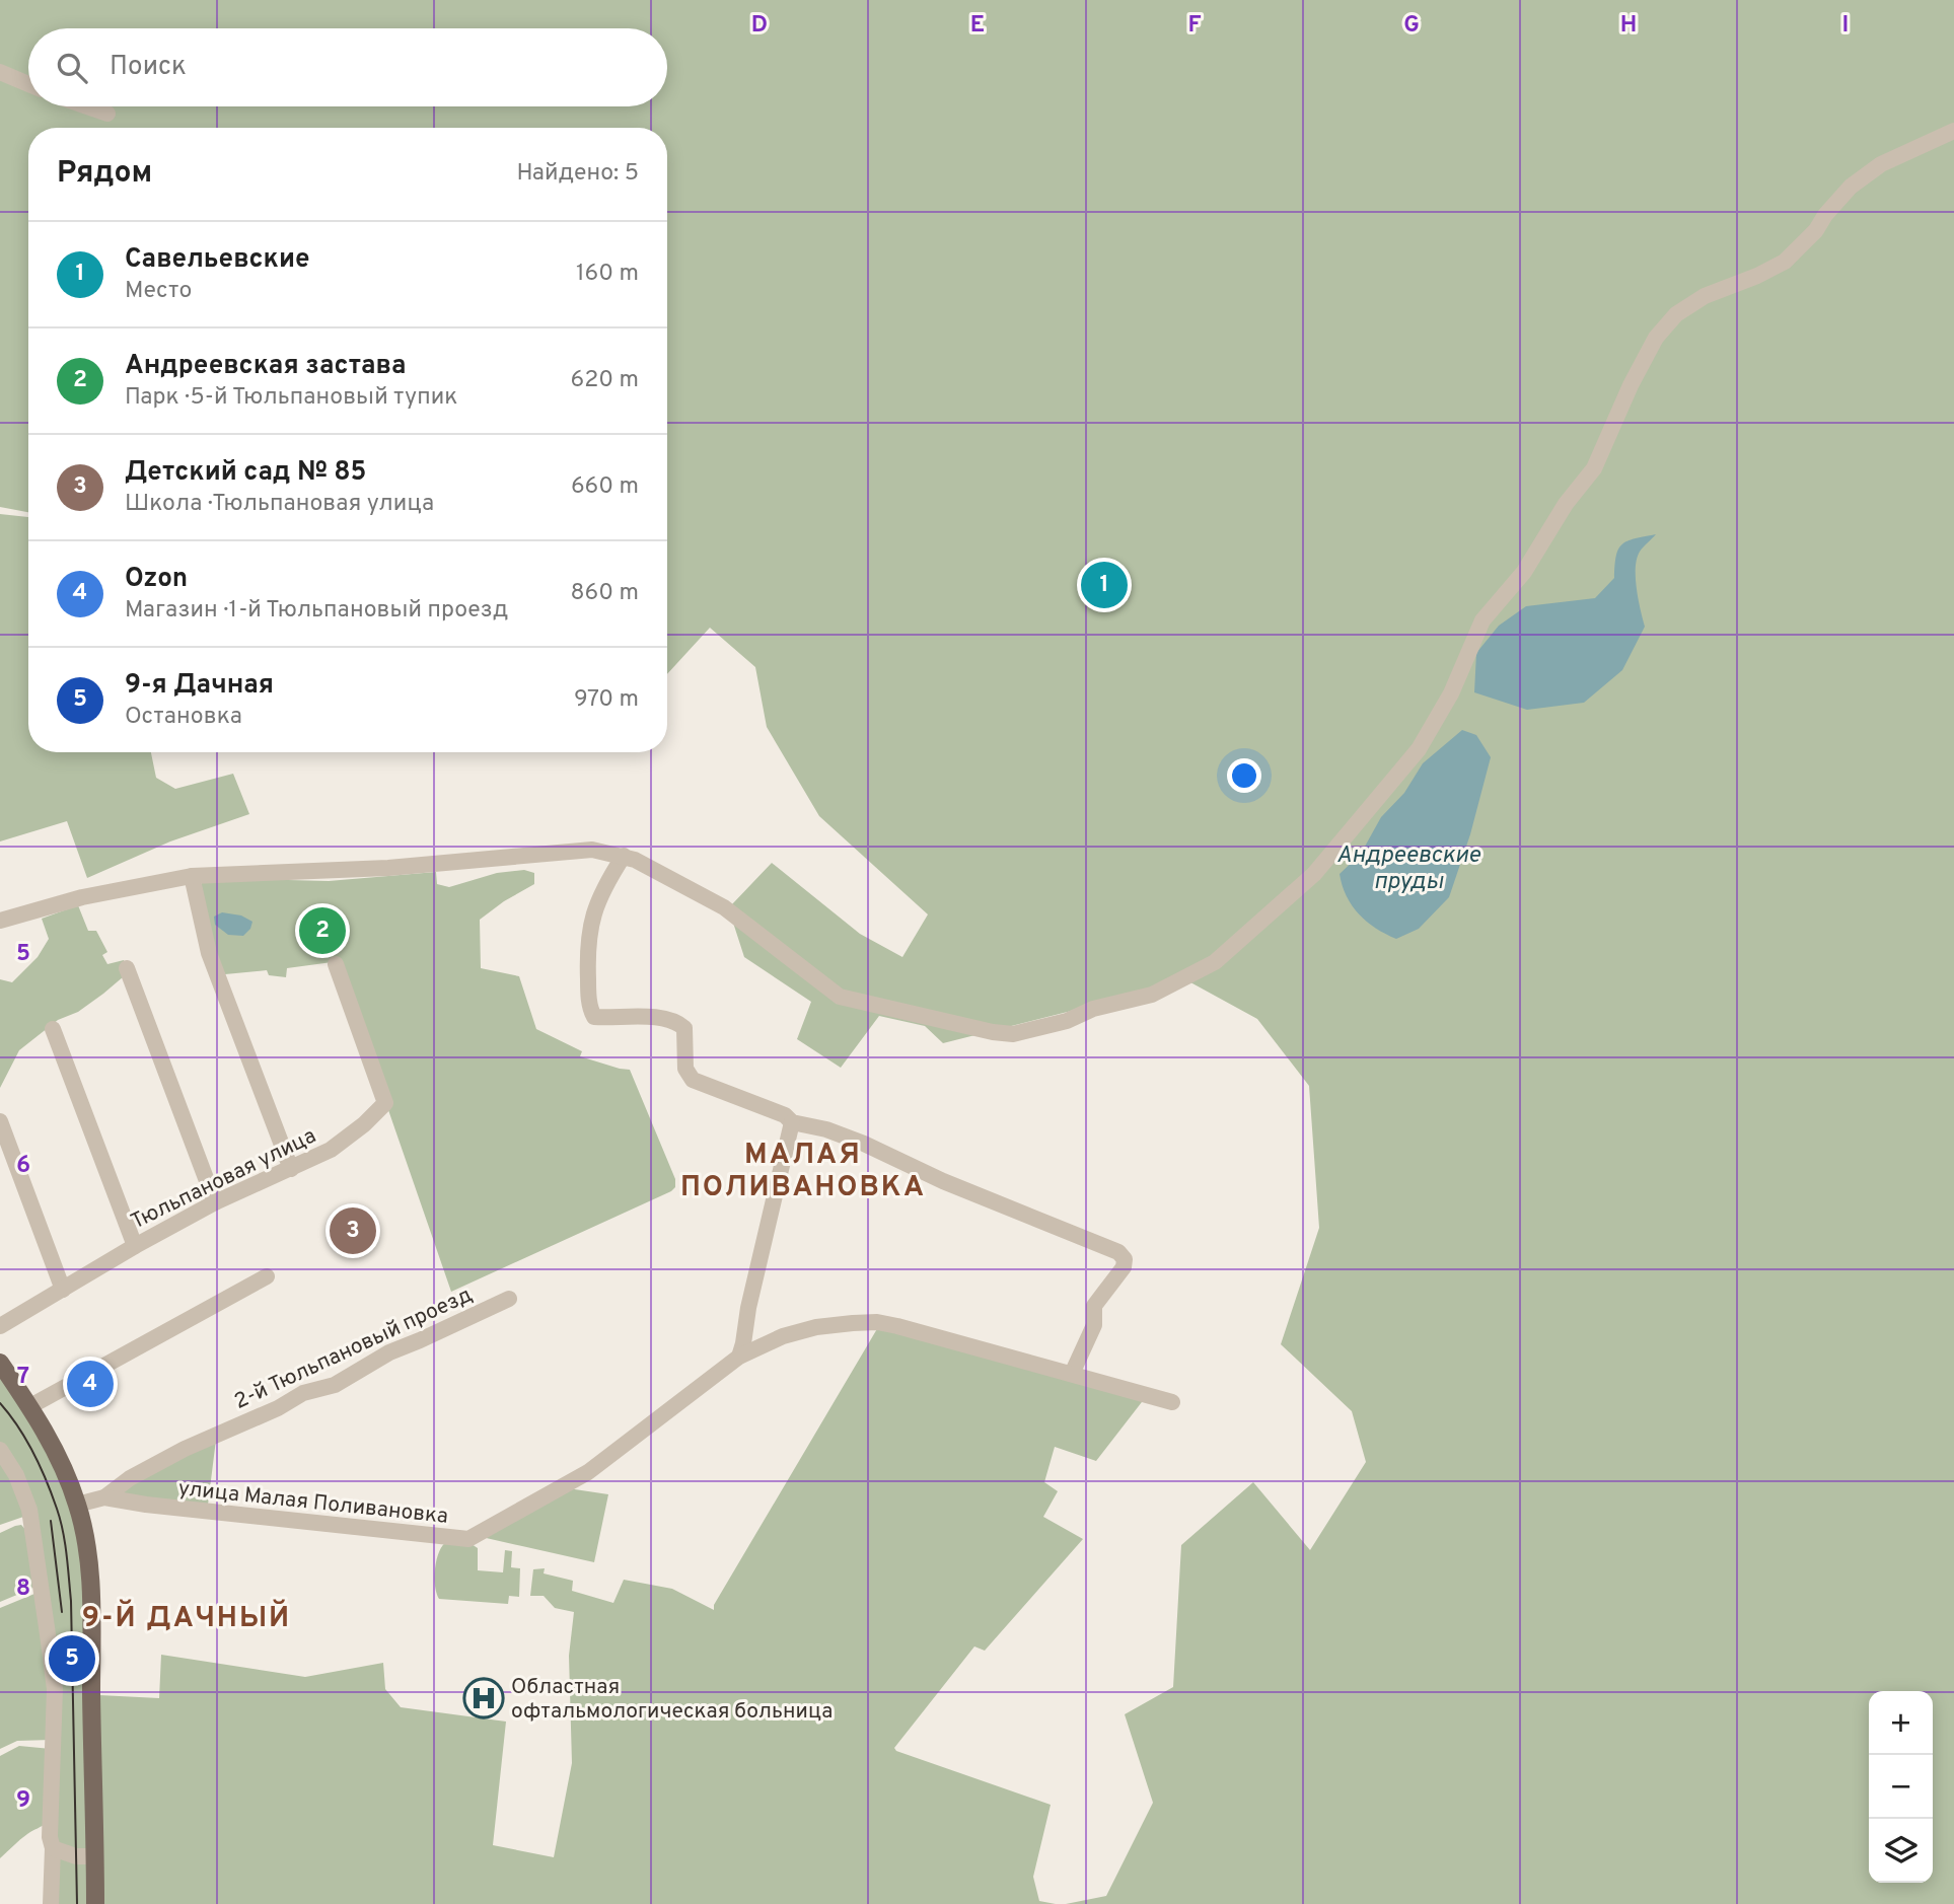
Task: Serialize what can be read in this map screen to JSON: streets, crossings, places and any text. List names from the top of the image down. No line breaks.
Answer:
{"streets":{"street":["Тюльпановая улица","2-й Тюльпановый проезд","улица Малая Поливановка"]},"crossings":[["2-й Тюльпановый проезд","улица Малая Поливановка"]],"districts":["МАЛАЯ ПОЛИВАНОВКА","9-Й ДАЧНЫЙ"],"water":["Андреевские пруды"],"places":{"hospital":["Областная офтальмологическая больница"]},"page":{"search":"Поиск","heading":["Рядом","Найдено: 5"],"list":[{"mark":"1","name":"Савельевские","note":"Место","value":"160 m"},{"mark":"2","name":"Андреевская застава","note":"Парк · 5-й Тюльпановый тупик","value":"620 m"},{"mark":"3","name":"Детский сад № 85","note":"Школа · Тюльпановая улица","value":"660 m"},{"mark":"4","name":"Ozon","note":"Магазин · 1-й Тюльпановый проезд","value":"860 m"},{"mark":"5","name":"9-я Дачная","note":"Остановка","value":"970 m"}],"pins":["1","2","3","4","5"],"map_buttons":["+","−"]},"grid":{"columns":["D","E","F","G","H","I"],"rows":["5","6","7","8","9"]}}
